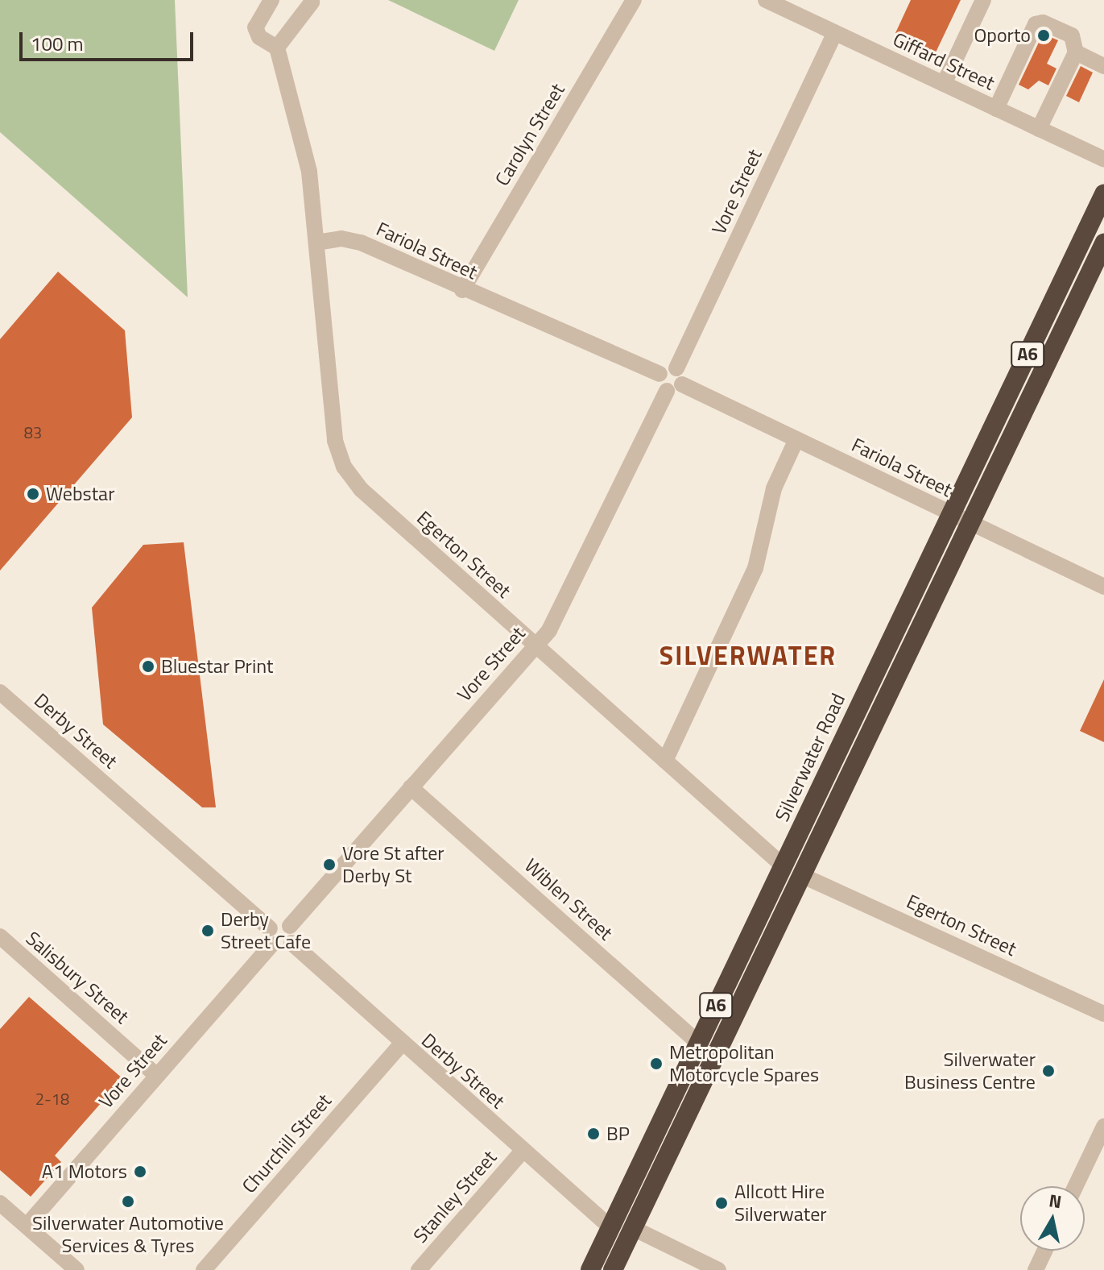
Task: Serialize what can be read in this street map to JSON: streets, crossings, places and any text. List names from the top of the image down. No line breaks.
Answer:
{"streets":{"highway":["A6","Silverwater Road"],"street":["Giffard Street","Carolyn Street","Vore Street","Fariola Street","Egerton Street","Derby Street","Wiblen Street","Salisbury Street","Churchill Street","Stanley Street"]},"crossings":[["Giffard Street","Vore Street"],["Carolyn Street","Fariola Street"],["Vore Street","Fariola Street"],["Vore Street","Egerton Street"],["Vore Street","Derby Street"],["Vore Street","Wiblen Street"],["Vore Street","Salisbury Street"],["Fariola Street","Egerton Street"],["Fariola Street","Silverwater Road"],["Egerton Street","Silverwater Road"],["Derby Street","Silverwater Road"],["Derby Street","Churchill Street"],["Derby Street","Stanley Street"],["Silverwater Road","Wiblen Street"]],"districts":["SILVERWATER"],"places":["Oporto","Webstar","Bluestar Print","Vore St after Derby St","Derby Street Cafe","Metropolitan Motorcycle Spares","Silverwater Business Centre","BP","A1 Motors","Silverwater Automotive Services & Tyres","Allcott Hire Silverwater"],"house_numbers":["83","2-18"],"scale_bar":"100 m","north":"top"}
